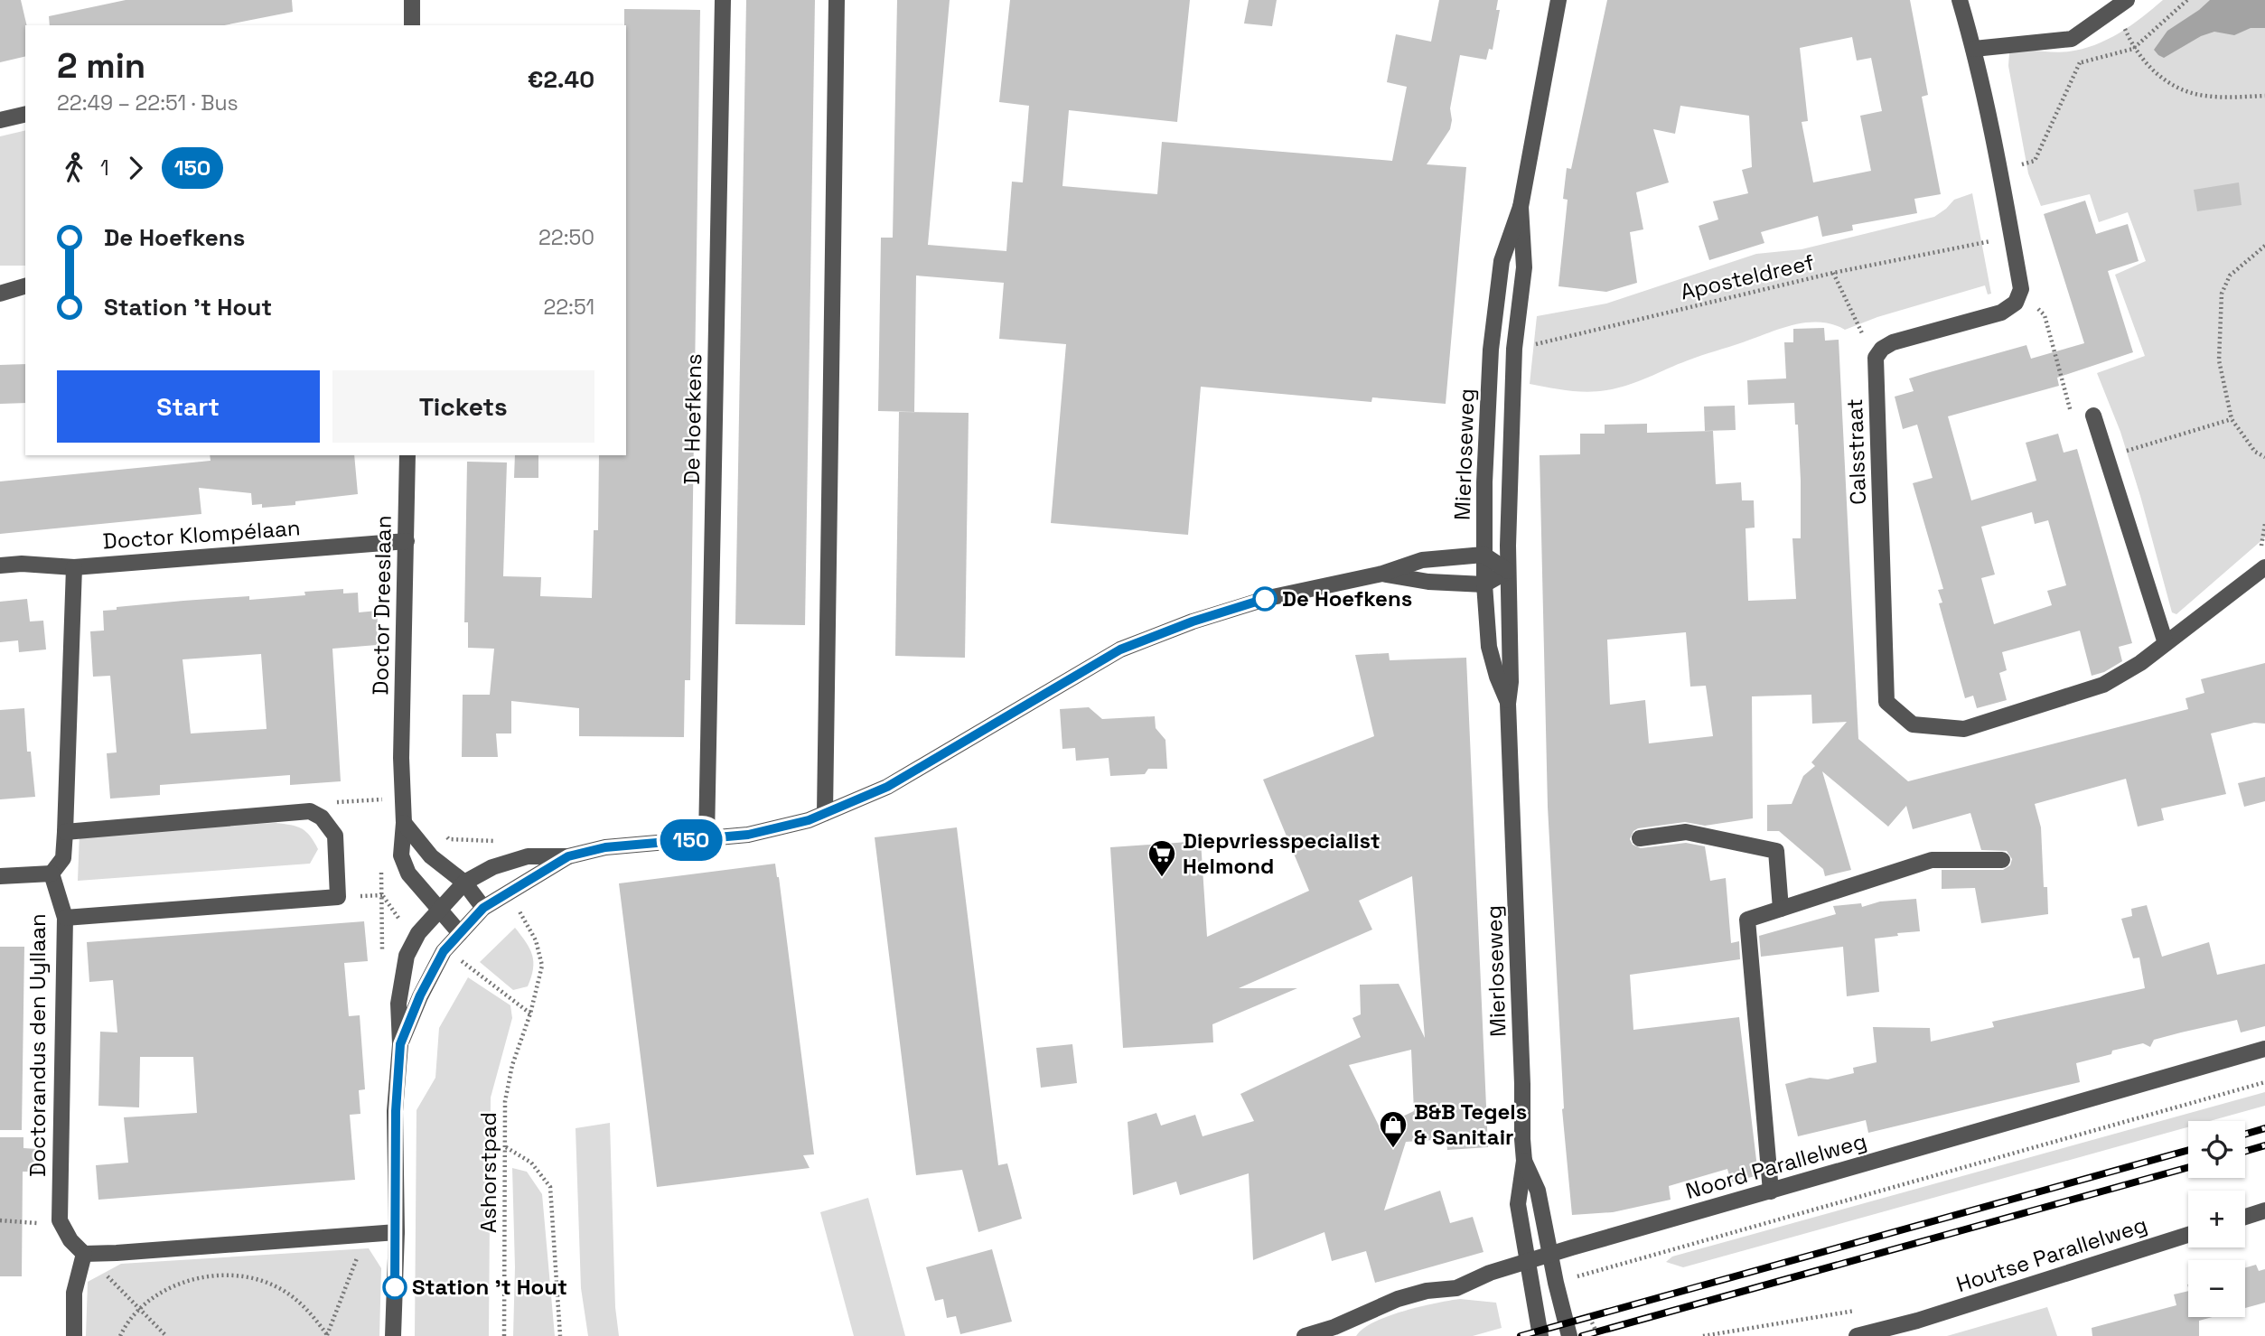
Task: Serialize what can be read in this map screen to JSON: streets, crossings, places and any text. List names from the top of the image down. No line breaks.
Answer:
{"streets":{"street":["De Hoefkens","Calsstraat","Mierloseweg","Doctor Klompélaan","Doctor Dreeslaan","Doctorandus den Uyllaan","Noord Parallelweg","Houtse Parallelweg"],"path":["Aposteldreef","Ashorstpad"]},"crossings":[["Aposteldreef","Mierloseweg"],["Mierloseweg","Noord Parallelweg"],["Doctor Klompélaan","Doctor Dreeslaan"]],"places":{"other":["De Hoefkens","Station 't Hout"],"supermarket":["Diepvriesspecialist Helmond"],"shop":["B&B Tegels & Sanitair"]},"lines":["bus line 150"],"page":{"on_map":"150","heading":["2 min","22:49 – 22:51 · Bus","€2.40"],"legs":["1","150"],"list":[{"name":"De Hoefkens","value":"22:50"},{"name":"Station 't Hout","value":"22:51"}],"buttons":["Start","Tickets"],"map_buttons":["+","−"]}}
